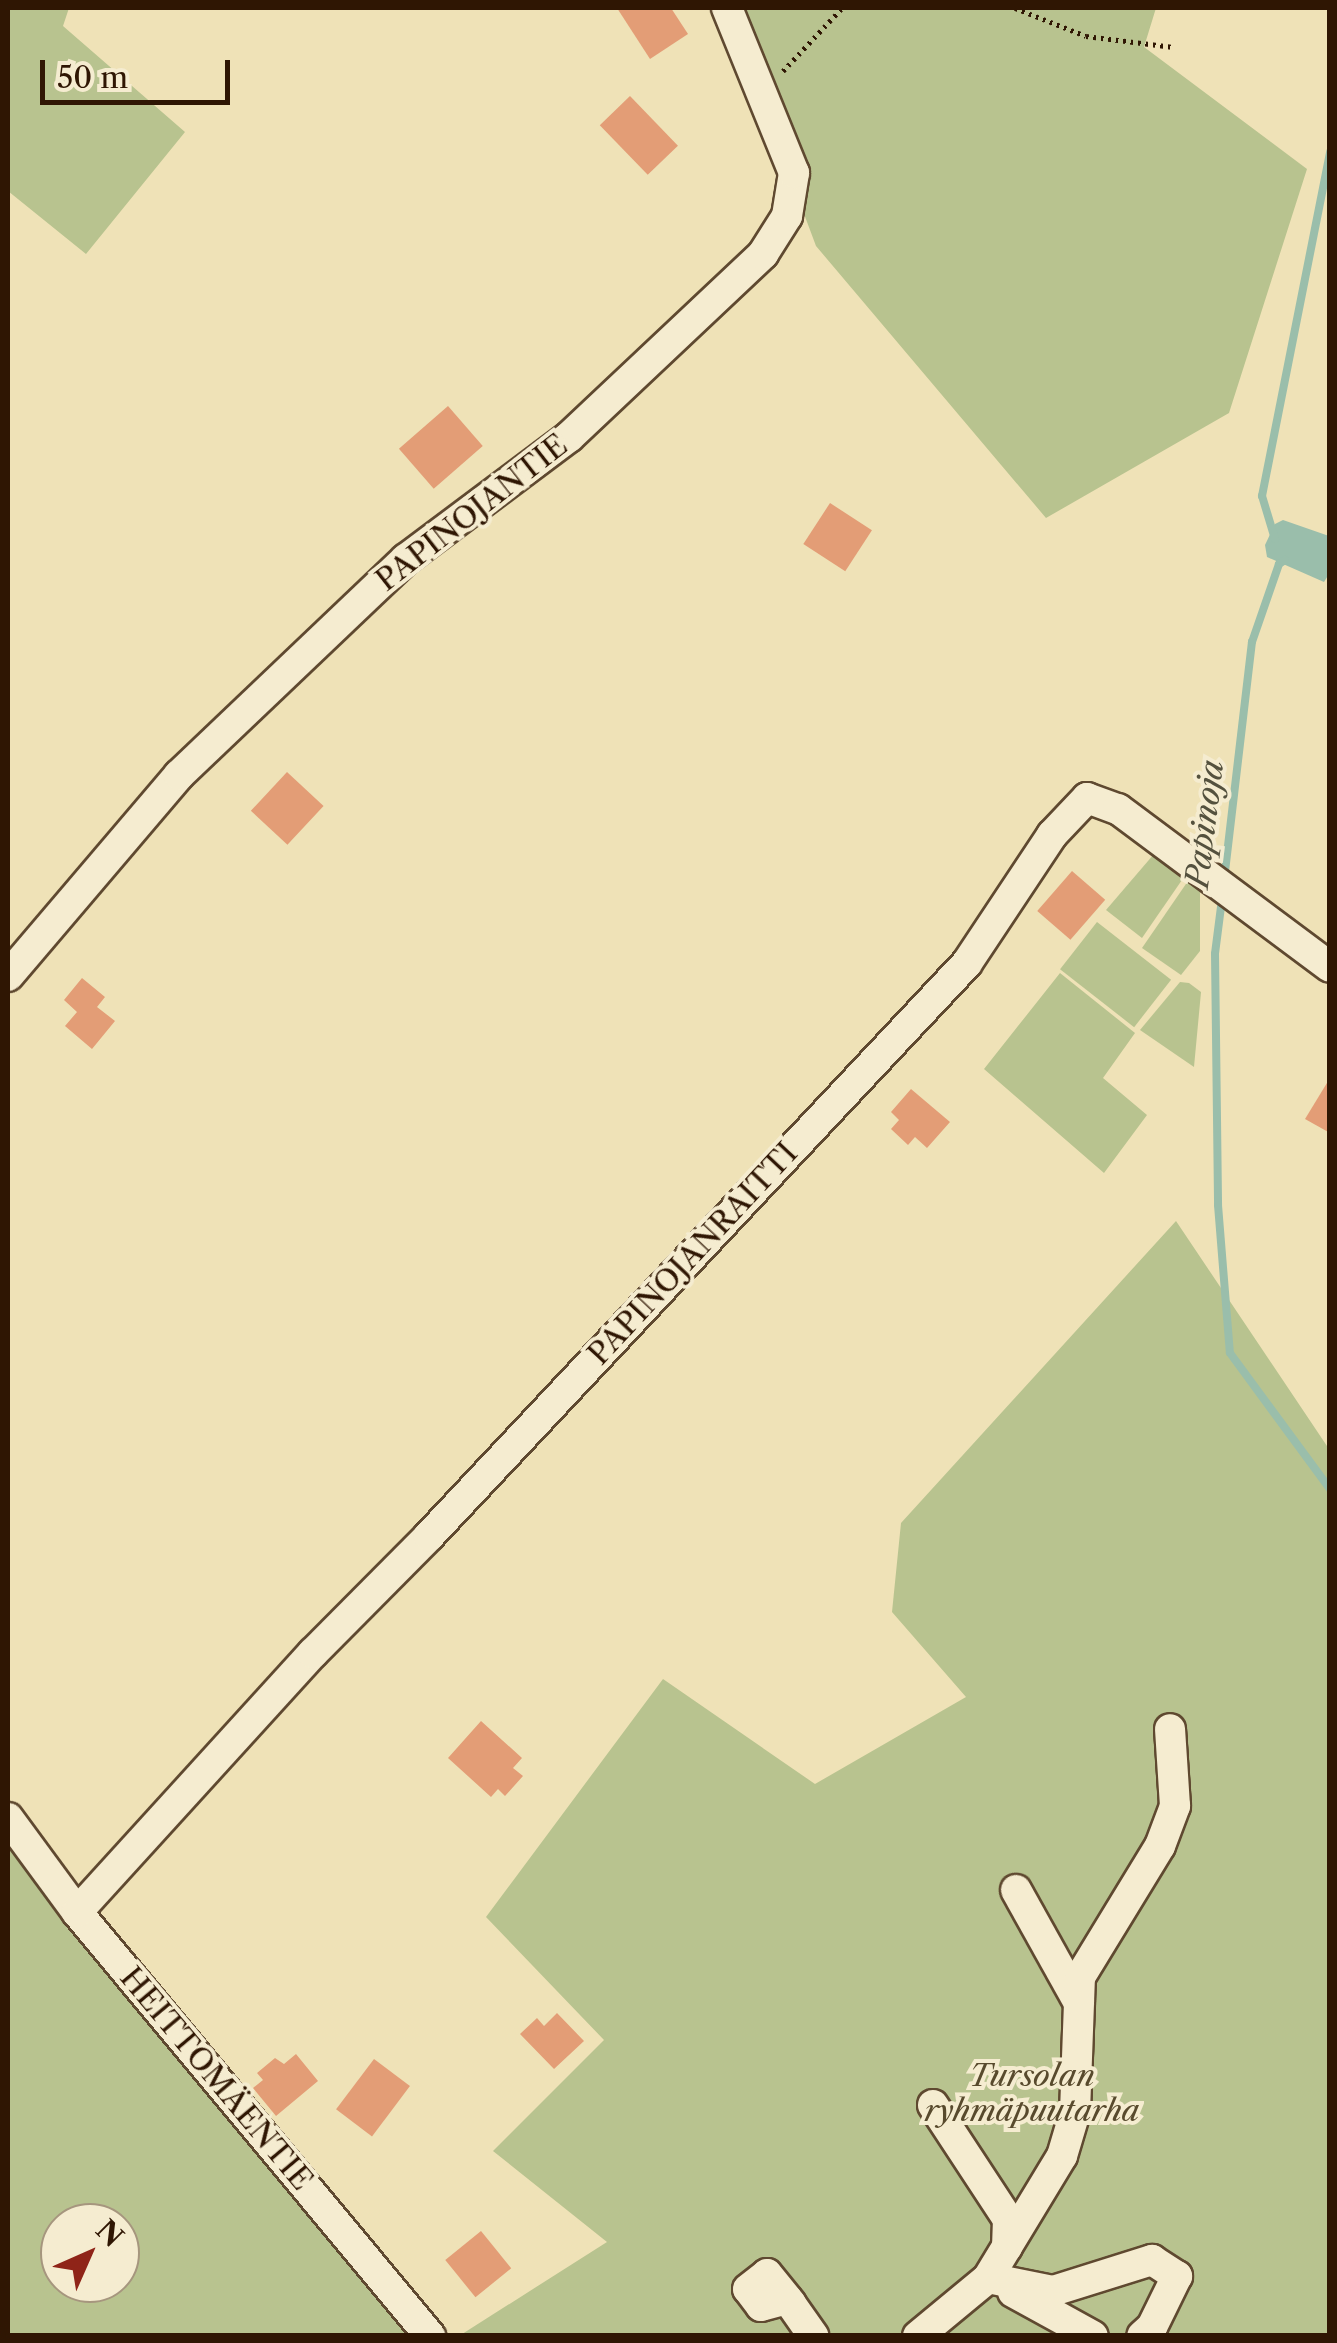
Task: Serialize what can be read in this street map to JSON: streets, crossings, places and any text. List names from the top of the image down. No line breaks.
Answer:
{"streets":{"street":["PAPINOJANTIE","PAPINOJANRAITTI","HEITTOMÄENTIE"]},"crossings":[["PAPINOJANRAITTI","HEITTOMÄENTIE"]],"water":["Papinoja"],"parks":["Tursolan ryhmäpuutarha"],"scale_bar":"50 m","north":"top right"}
